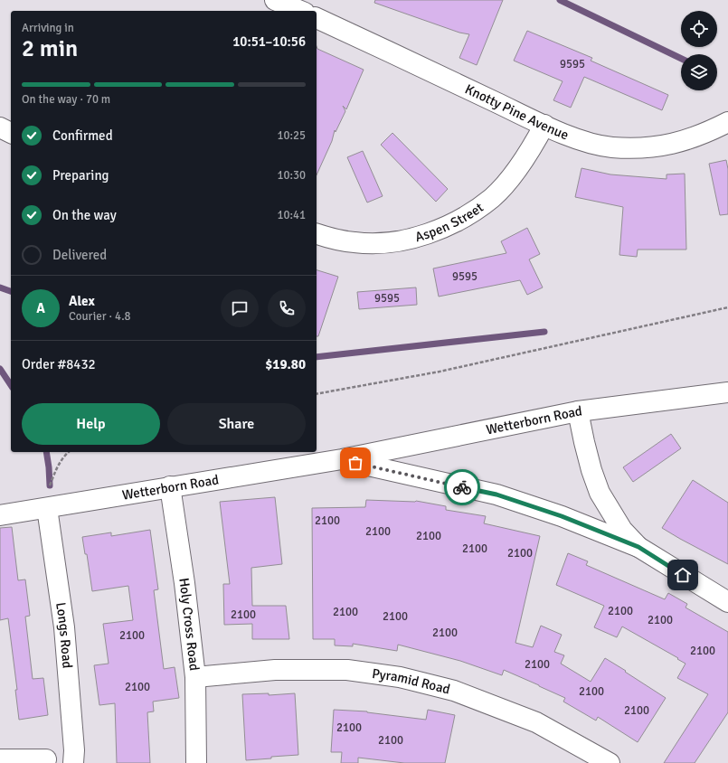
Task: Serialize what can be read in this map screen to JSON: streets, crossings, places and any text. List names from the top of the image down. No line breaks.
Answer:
{"streets":{"street":["Knotty Pine Avenue","Aspen Street","Wetterborn Road","Holy Cross Road","Longs Road","Pyramid Road"]},"crossings":[["Knotty Pine Avenue","Aspen Street"],["Wetterborn Road","Holy Cross Road"],["Wetterborn Road","Longs Road"],["Holy Cross Road","Pyramid Road"]],"house_numbers":["9595","9595","9595","2100","2100","2100","2100","2100","2100","2100","2100","2100","2100","2100","2100","2100","2100","2100","2100","2100","2100","2100"],"page":{"heading":["2 min","Arriving in","10:51–10:56"],"panel":["Alex","Courier · 4.8","Order #8432","$19.80"],"bar":"On the way · 70 m","list":[["Confirmed","10:25"],["Preparing","10:30"],["On the way","10:41"],"Delivered"],"round":"A","buttons":["Help","Share"]}}
